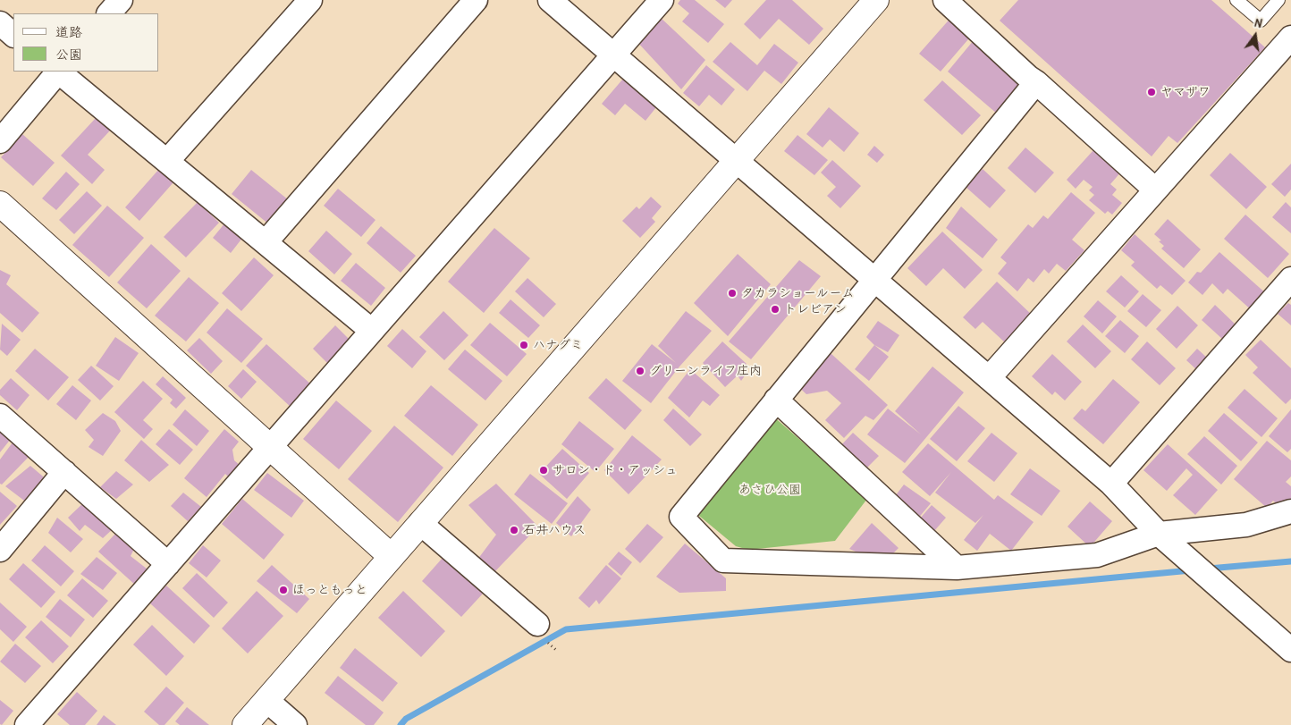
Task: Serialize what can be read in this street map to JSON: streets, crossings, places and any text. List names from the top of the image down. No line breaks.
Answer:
{"parks":["あさひ公園"],"places":["ヤマザワ","タカラショールーム","トレビアン","ハナグミ","グリーンライフ庄内","サロン・ド・アッシュ","石井ハウス","ほっともっと"],"legend":["道路","公園"],"north":"top"}
